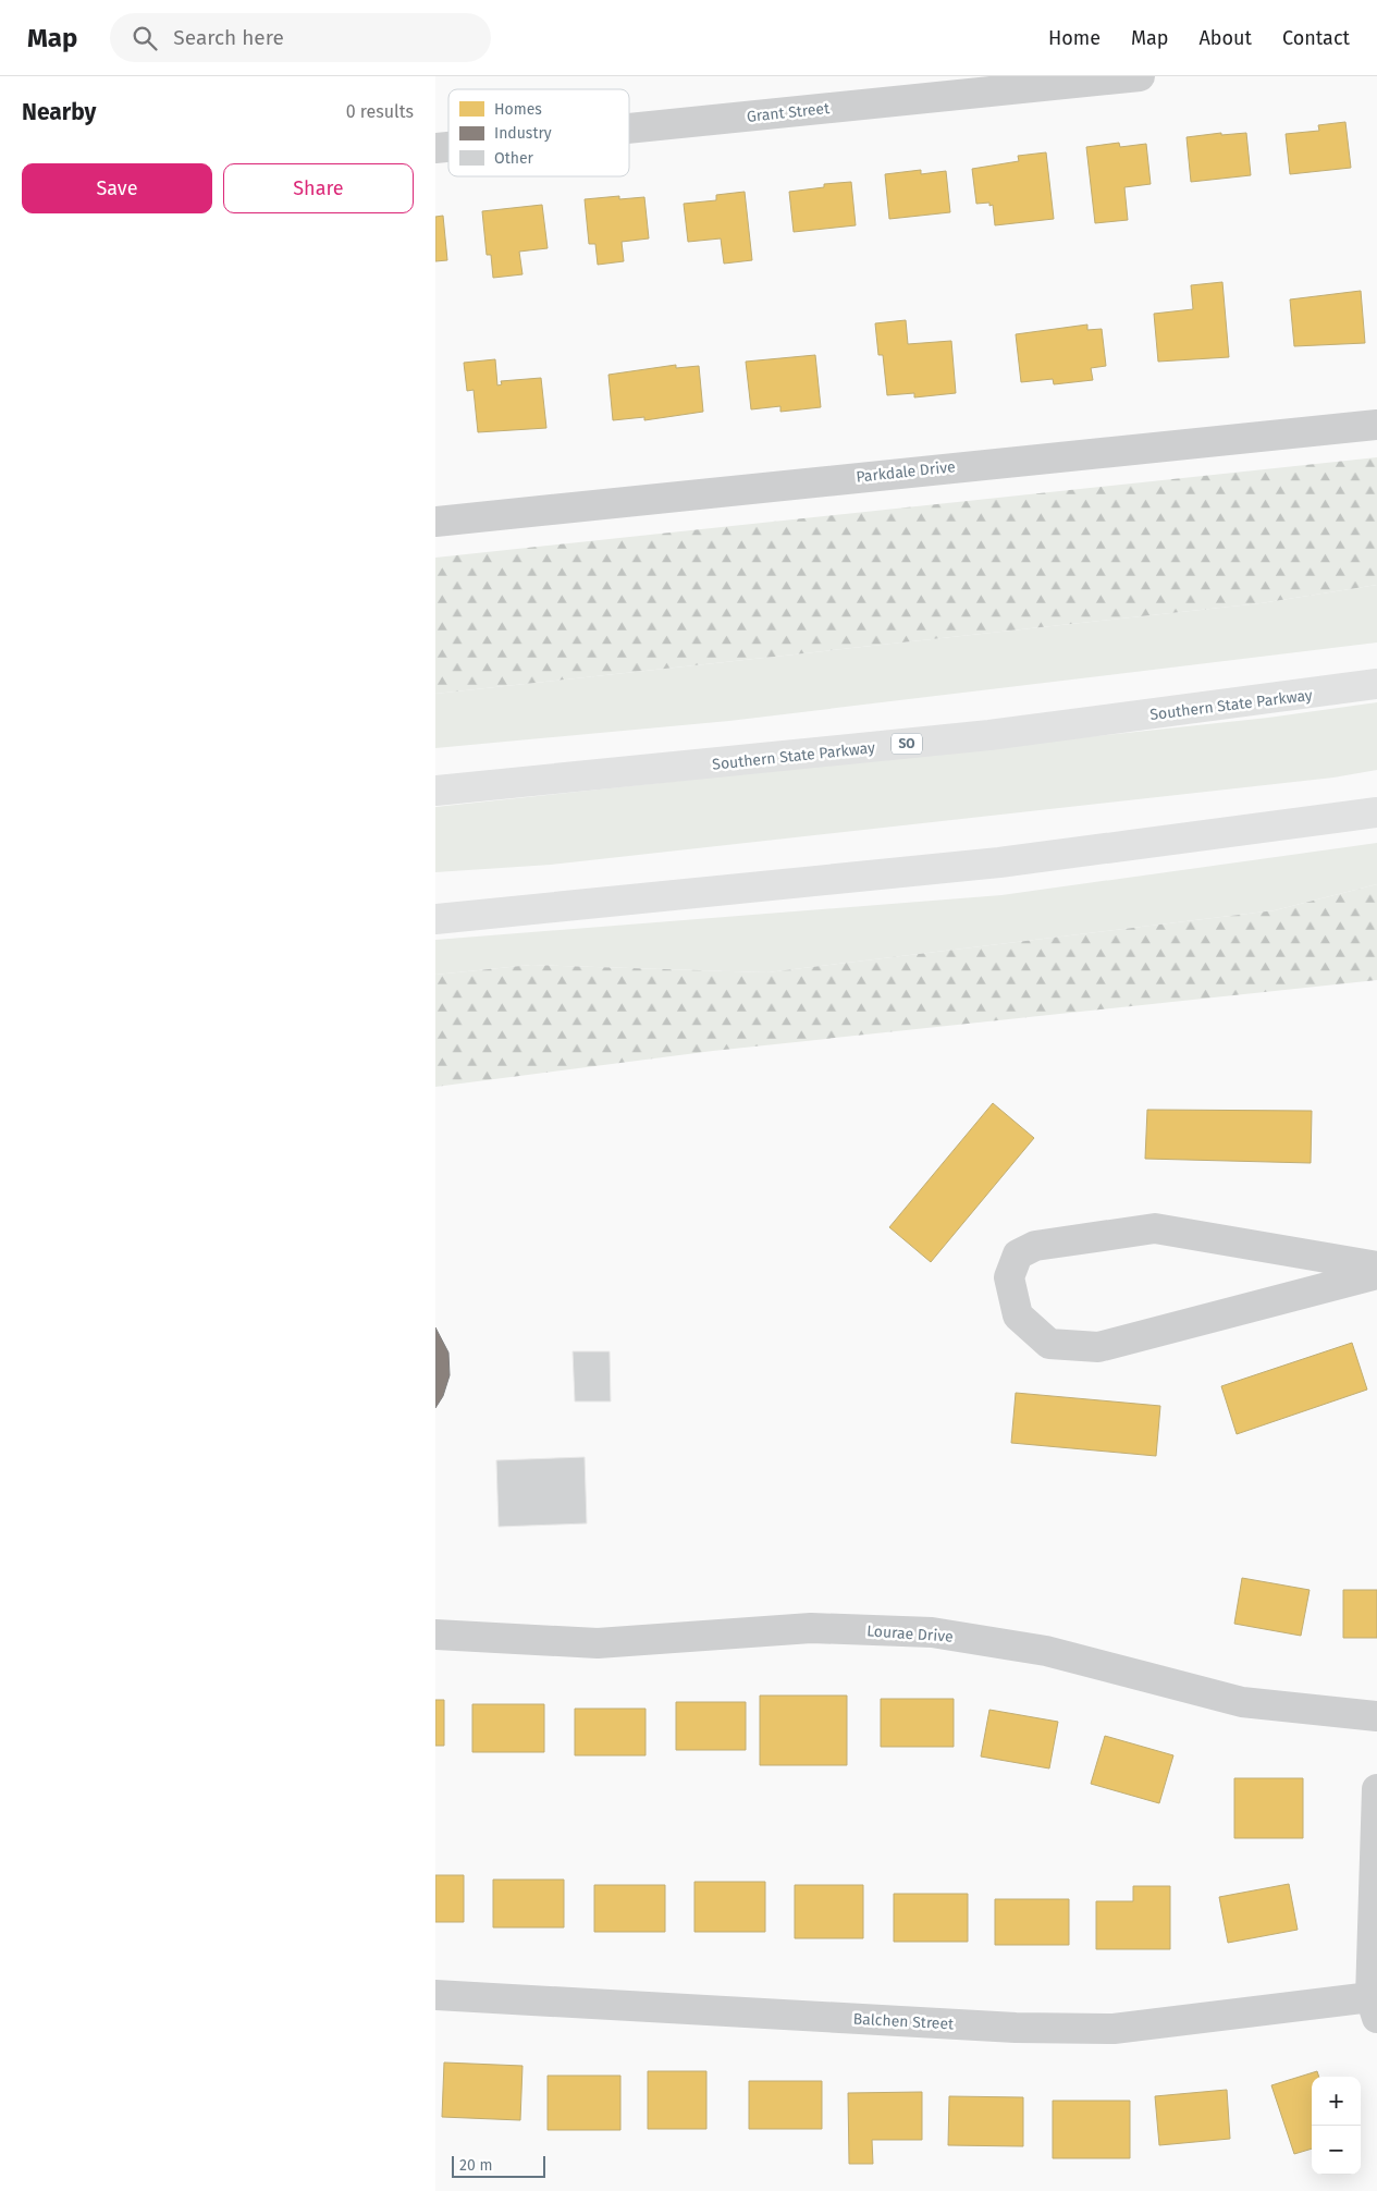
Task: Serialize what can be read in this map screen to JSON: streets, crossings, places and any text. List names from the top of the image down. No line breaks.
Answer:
{"streets":{"highway":["Southern State Parkway","SO"],"street":["Grant Street","Parkdale Drive","Lourae Drive","Balchen Street"]},"legend":["Homes","Industry","Other"],"scale_bar":"20 m","page":{"header":"Map","search":"Search here","nav":["Home","Map","About","Contact"],"heading":["Nearby","0 results"],"buttons":["Save","Share"],"map_buttons":["+","−"],"scale":"20 m"}}
